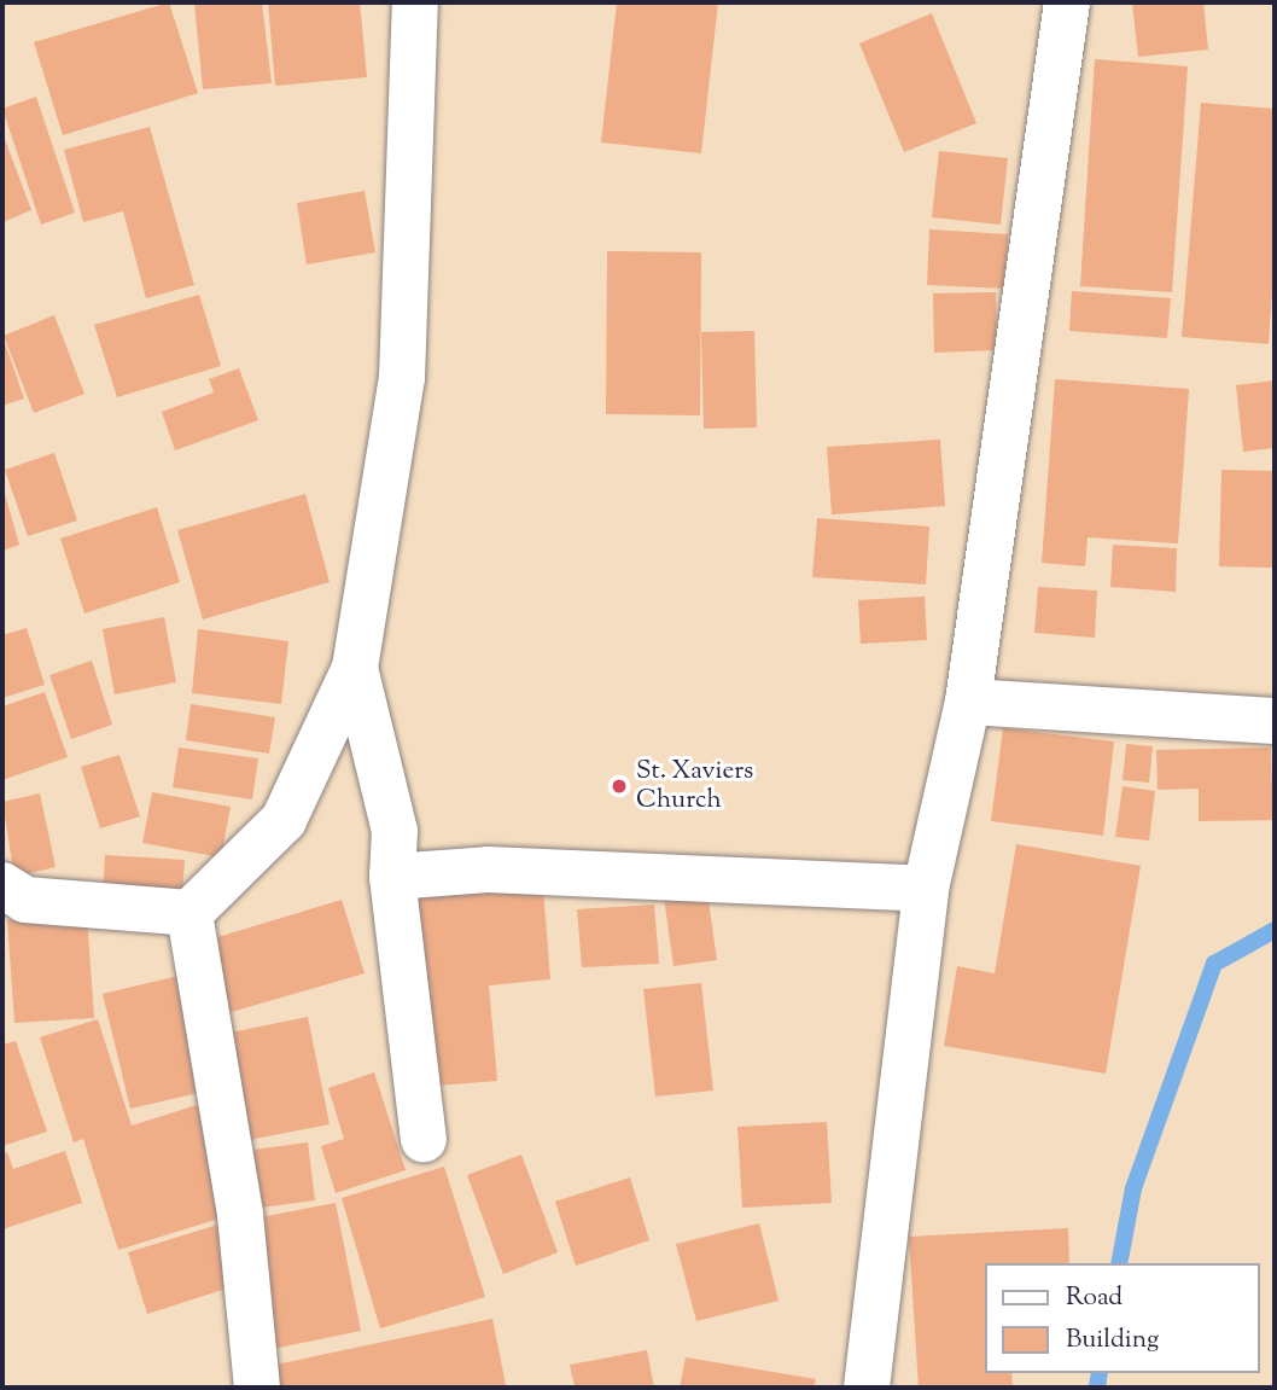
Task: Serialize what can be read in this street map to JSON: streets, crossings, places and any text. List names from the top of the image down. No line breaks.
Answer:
{"places":["St. Xaviers Church"],"legend":["Road","Building"]}
